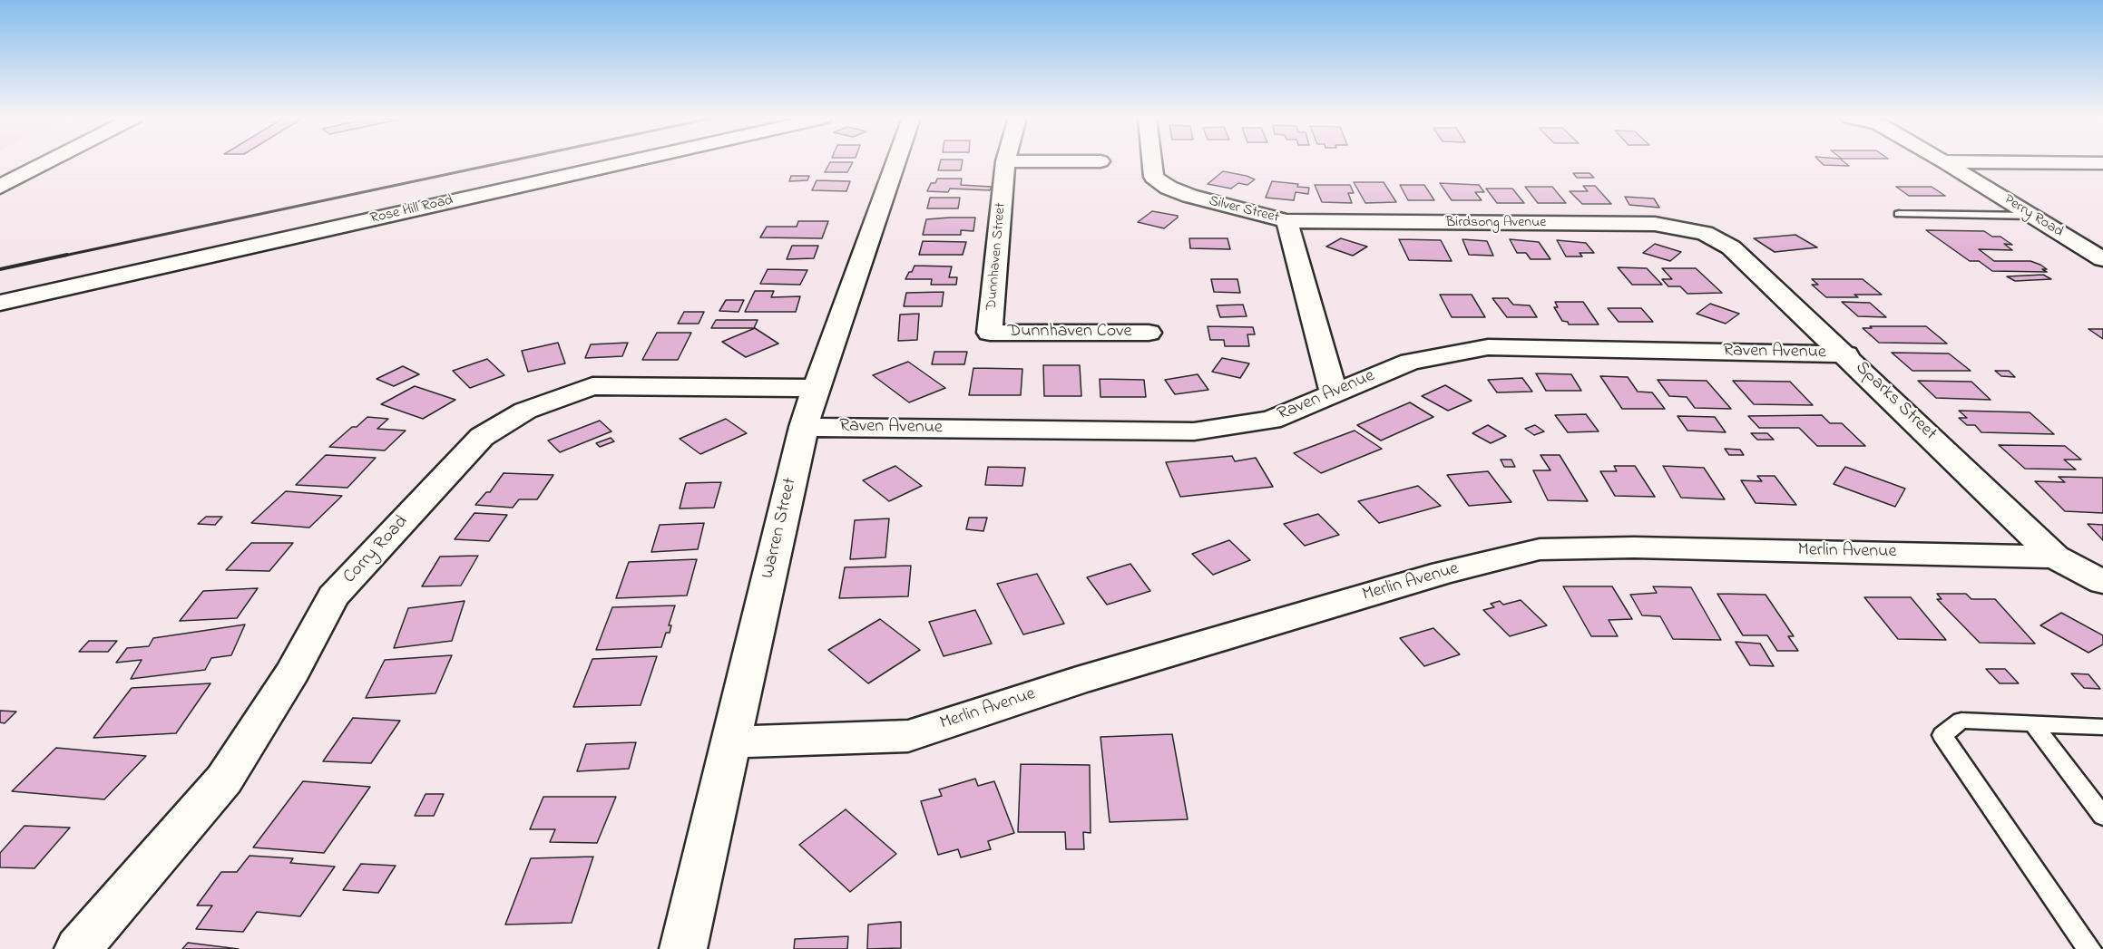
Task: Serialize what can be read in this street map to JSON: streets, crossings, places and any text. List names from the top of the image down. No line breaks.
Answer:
{"streets":{"street":["Rose Hill Road","Silver Street","Perry Road","Birdsong Avenue","Dunnhaven Street","Dunnhaven Cove","Raven Avenue","Sparks Street","Warren Street","Corry Road","Merlin Avenue"]},"crossings":[["Silver Street","Birdsong Avenue"],["Silver Street","Raven Avenue"],["Birdsong Avenue","Sparks Street"],["Dunnhaven Street","Dunnhaven Cove"],["Raven Avenue","Sparks Street"],["Raven Avenue","Warren Street"],["Sparks Street","Merlin Avenue"],["Warren Street","Corry Road"],["Warren Street","Merlin Avenue"]]}
